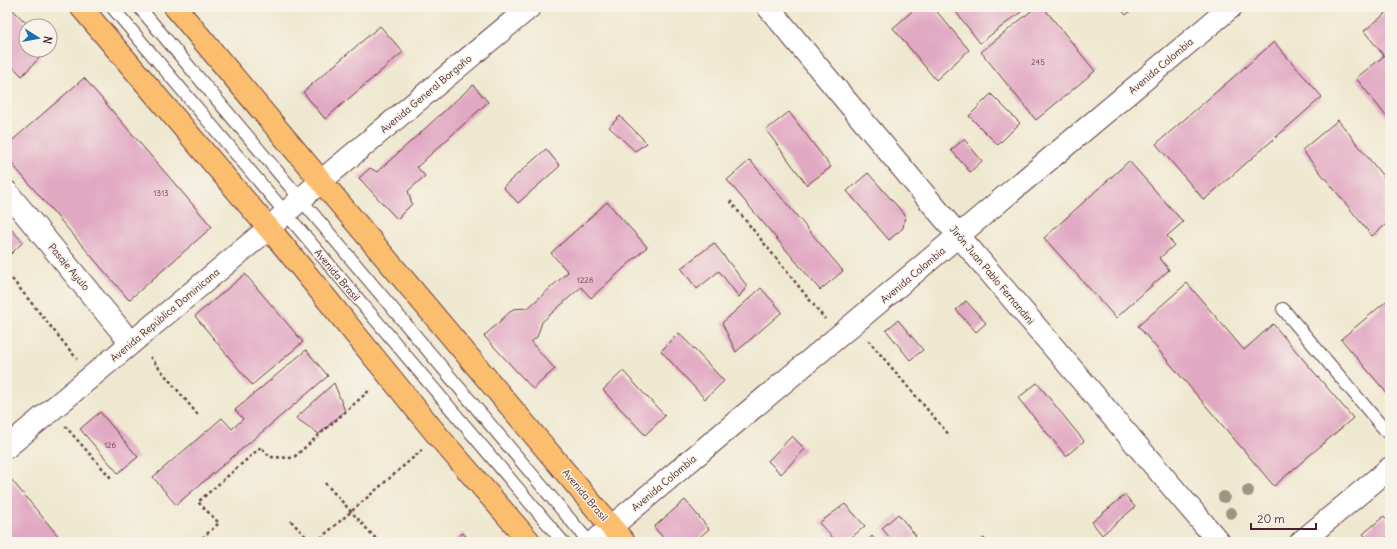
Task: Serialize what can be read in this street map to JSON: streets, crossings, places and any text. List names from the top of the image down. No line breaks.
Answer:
{"streets":{"main road":["Avenida Brasil"],"street":["Avenida Colombia","Avenida General Borgoño","Pasaje Ayulo","Jirón Juan Pablo Fernandini","Avenida República Dominicana"]},"crossings":[["Avenida Colombia","Avenida Brasil"],["Avenida Colombia","Jirón Juan Pablo Fernandini"],["Avenida General Borgoño","Avenida Brasil"],["Avenida General Borgoño","Avenida República Dominicana"],["Pasaje Ayulo","Avenida República Dominicana"],["Avenida Brasil","Avenida República Dominicana"]],"house_numbers":["245","1313","1228","126"],"scale_bar":"20 m","north":"right"}
